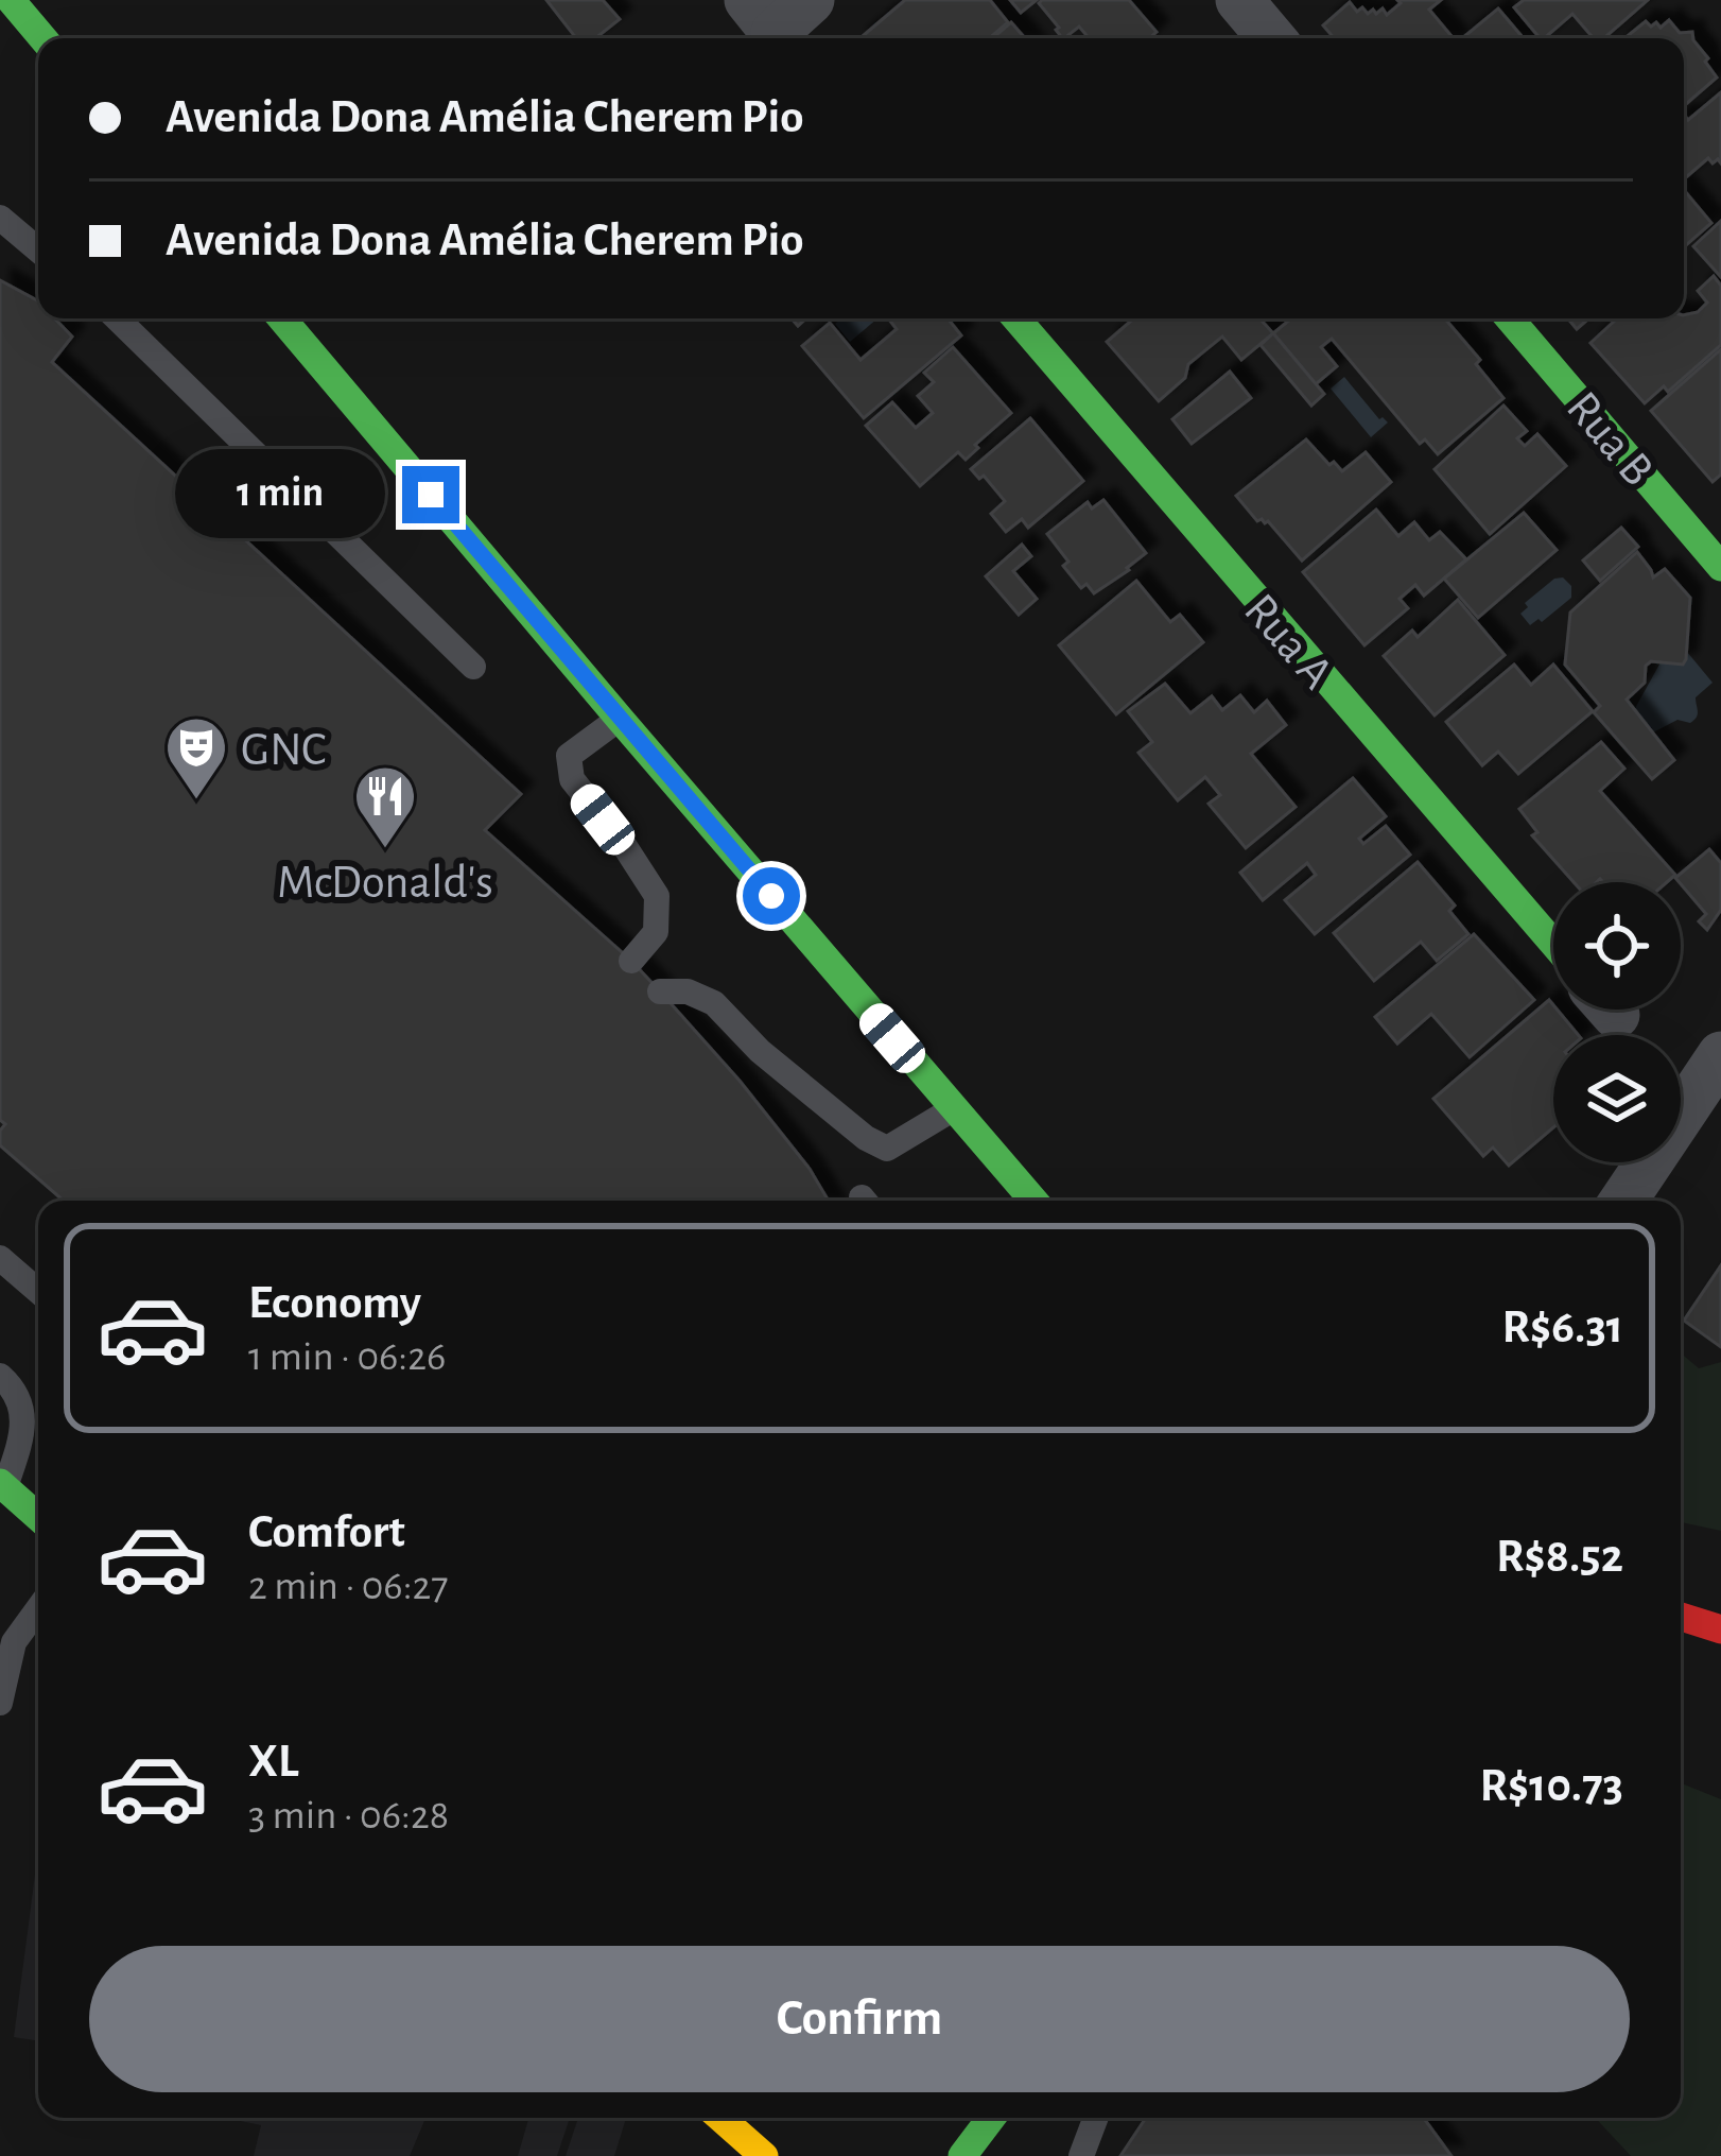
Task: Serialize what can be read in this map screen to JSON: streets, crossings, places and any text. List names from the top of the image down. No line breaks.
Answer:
{"streets":{"main road":["Rua B","Rua A"]},"places":{"theatre":["GNC"],"restaurant":["McDonald's"]},"page":{"banner":["Avenida Dona Amélia Cherem Pio","Avenida Dona Amélia Cherem Pio"],"bubble":"1 min","list":[{"name":"Economy","note":"1 min · 06:26","value":"R$6.31"},{"name":"Comfort","note":"2 min · 06:27","value":"R$8.52"},{"name":"XL","note":"3 min · 06:28","value":"R$10.73"}],"buttons":"Confirm"}}
